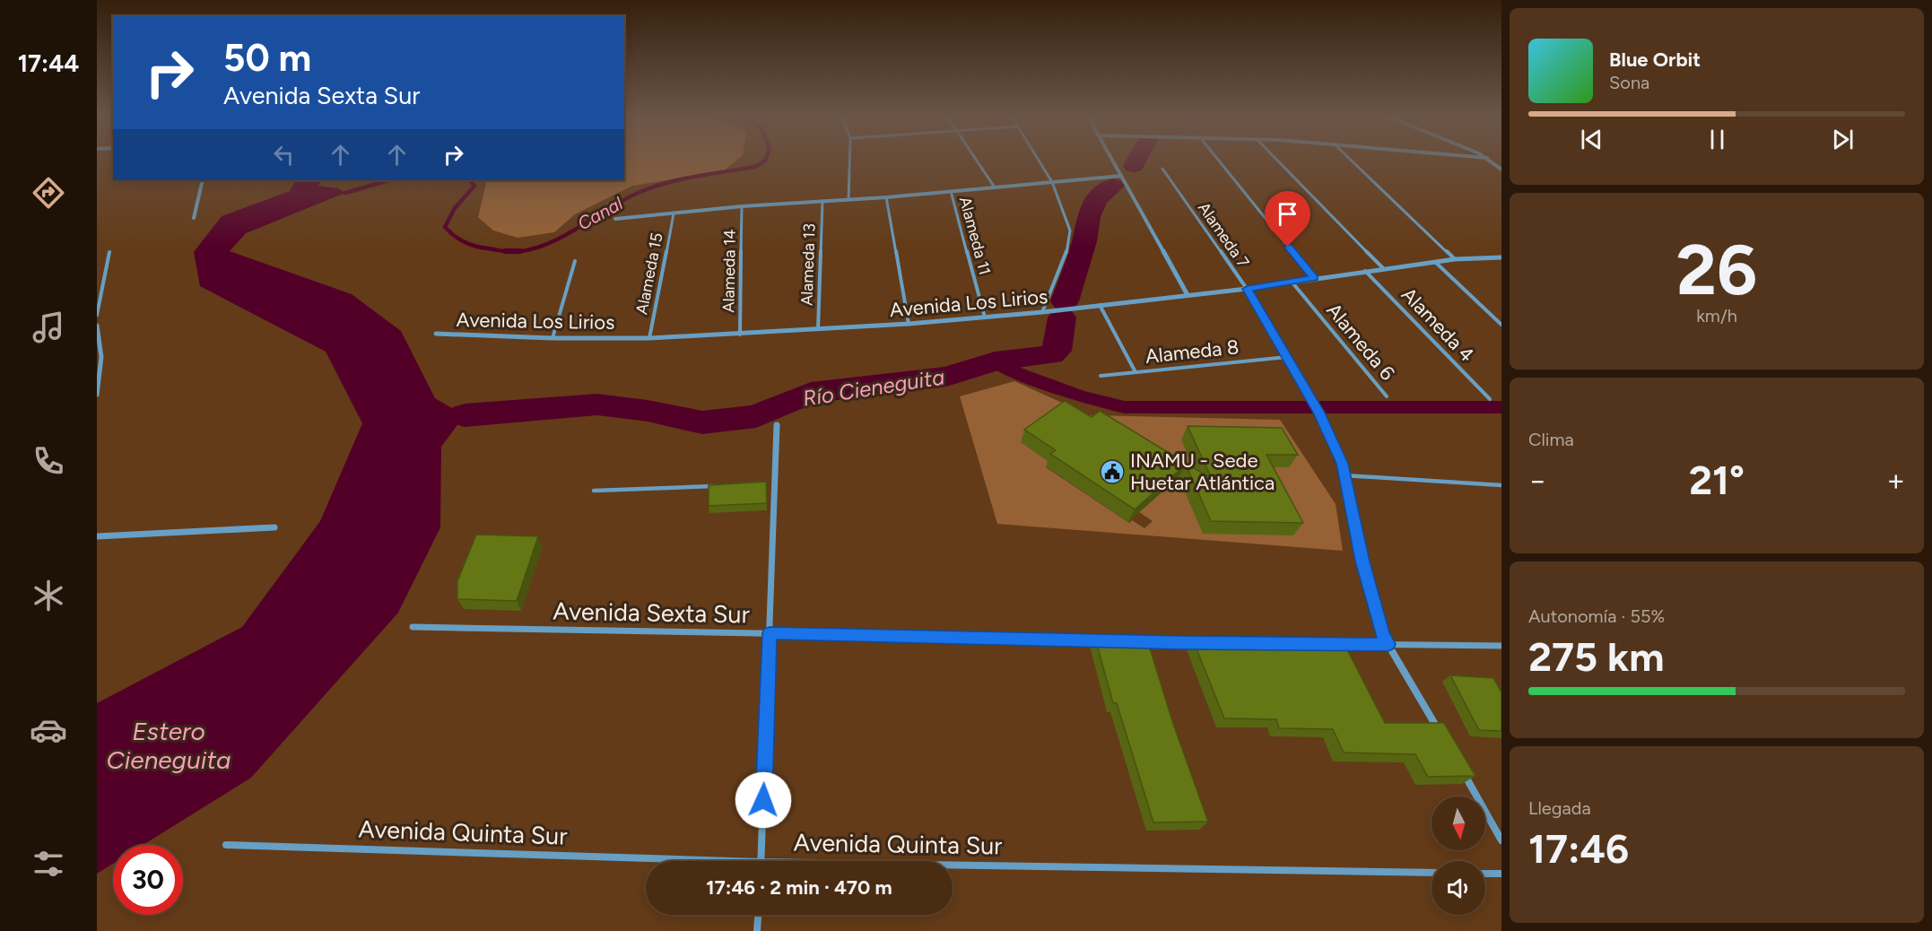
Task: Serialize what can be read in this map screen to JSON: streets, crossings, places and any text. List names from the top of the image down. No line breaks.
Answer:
{"streets":{"street":["Avenida Los Lirios","Avenida Sexta Sur","Avenida Quinta Sur"],"lane":["Alameda 7","Alameda 11","Alameda 13","Alameda 14","Alameda 15","Alameda 4","Alameda 6","Alameda 8"]},"crossings":[["Alameda 7","Avenida Los Lirios"],["Alameda 11","Avenida Los Lirios"],["Alameda 13","Avenida Los Lirios"],["Alameda 14","Avenida Los Lirios"],["Alameda 15","Avenida Los Lirios"],["Avenida Los Lirios","Alameda 4"],["Avenida Los Lirios","Alameda 6"]],"water":["Canal","Río Cieneguita","Estero Cieneguita"],"places":{"public building":["INAMU - Sede Huetar Atlántica"]},"north":"bottom","page":{"tabs":"17:44","turn":["50 m","Avenida Sexta Sur"],"song":["Blue Orbit","Sona"],"tile":[["26","km/h"],"Clima",["Autonomía · 55%","275 km"],["Llegada","17:46"]],"heat":["−","21°","+"],"limit":"30","trip":"17:46 · 2 min · 470 m"}}
